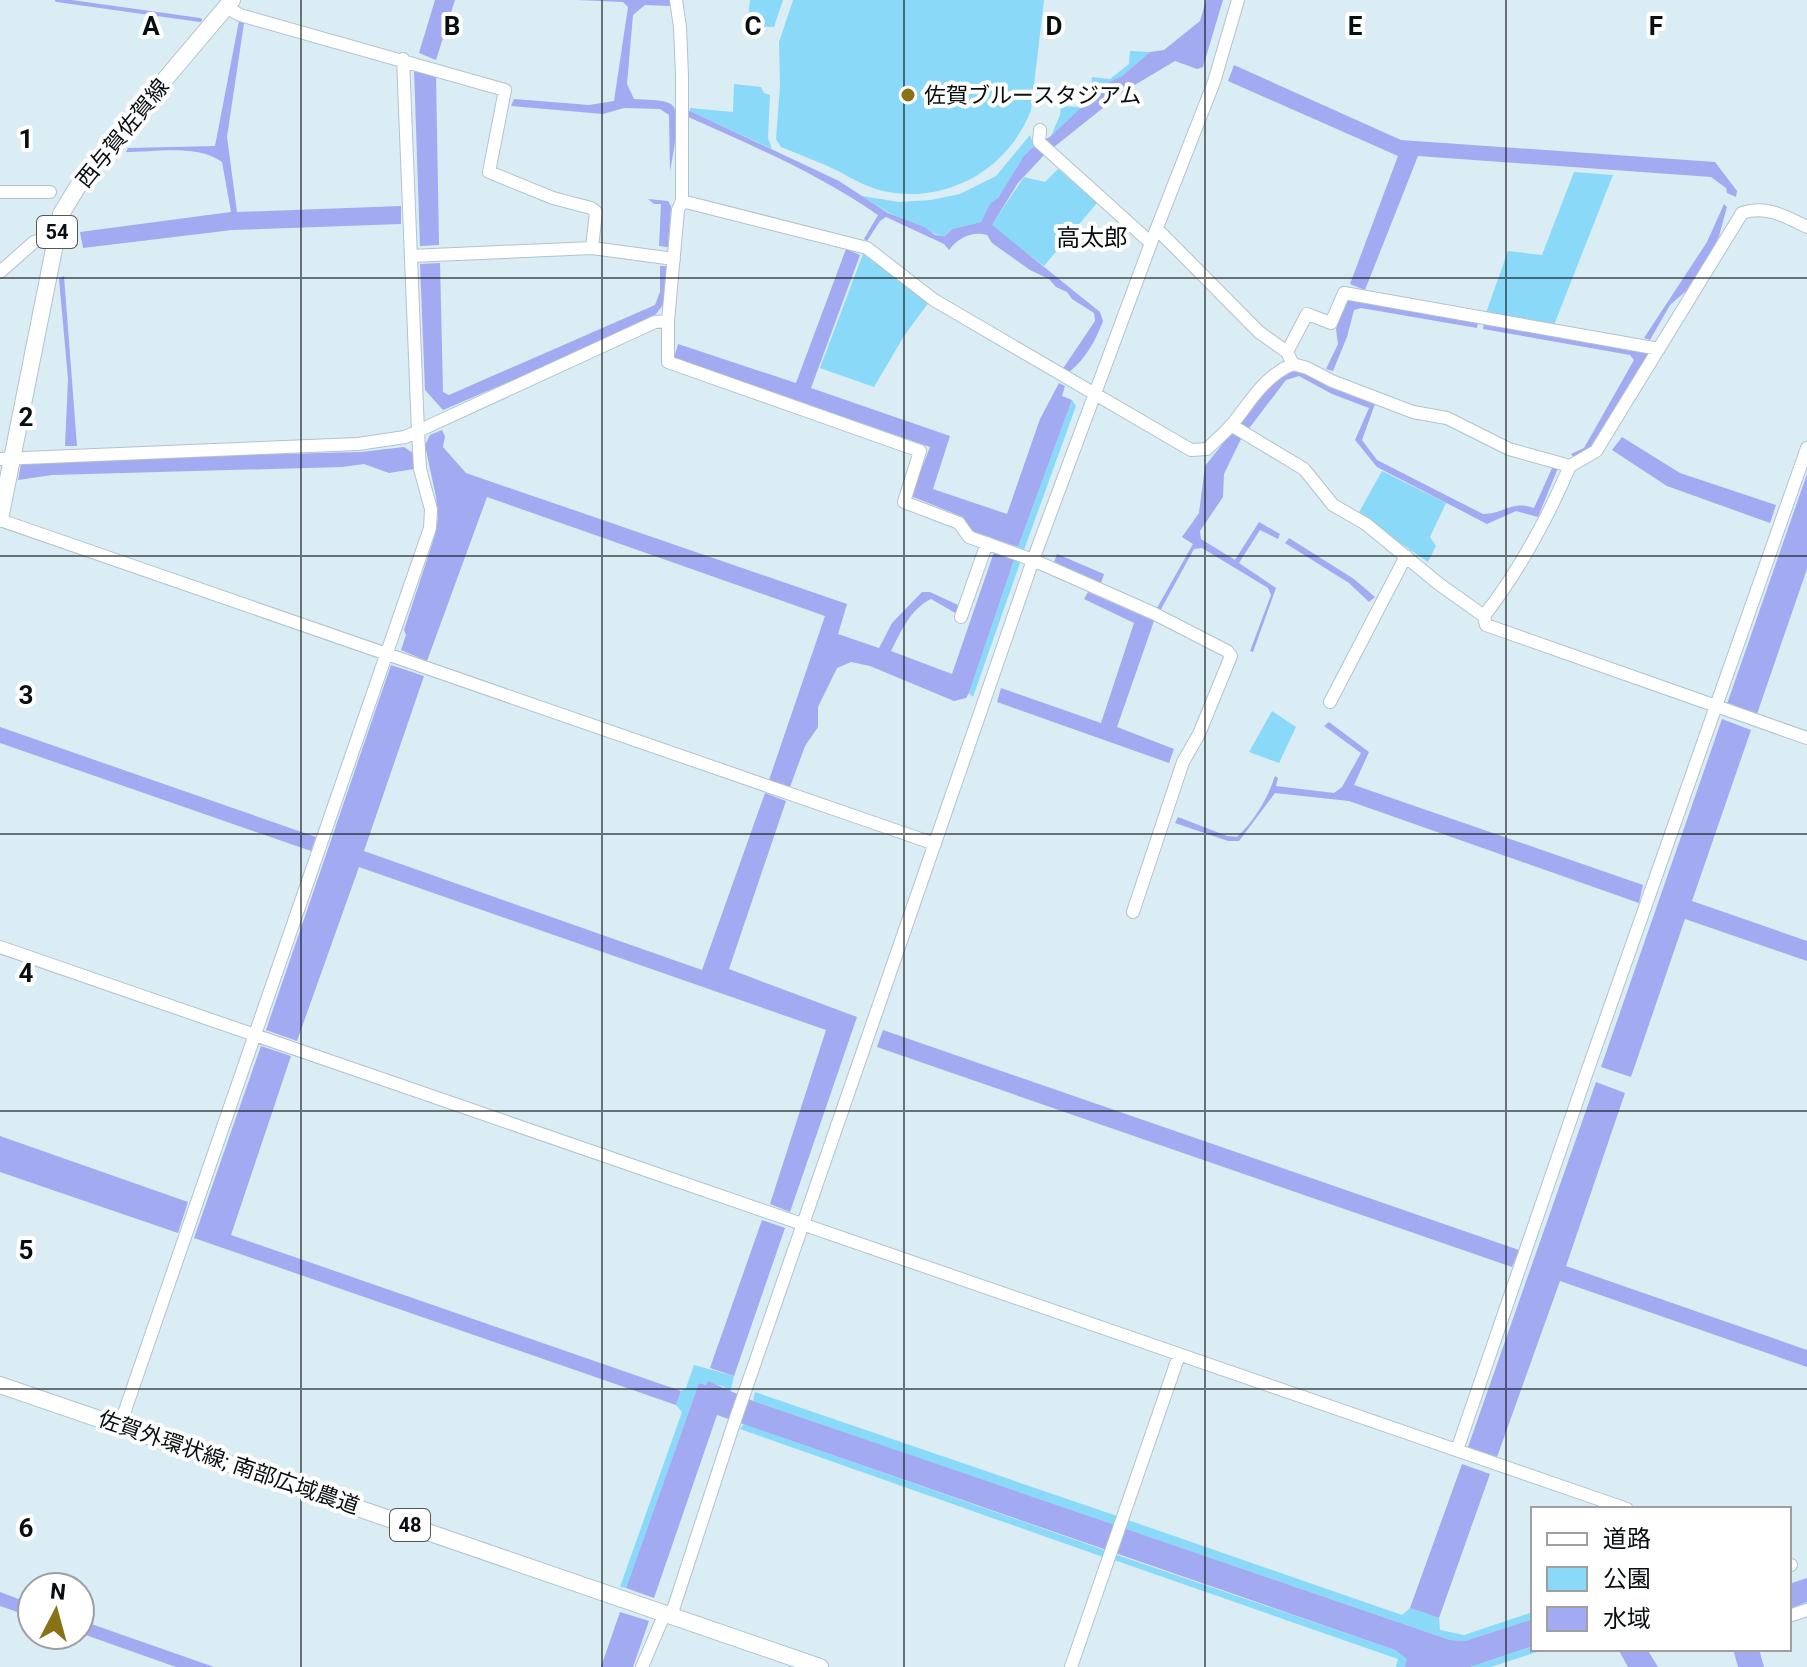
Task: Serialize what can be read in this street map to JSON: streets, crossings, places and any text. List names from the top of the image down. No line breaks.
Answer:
{"streets":{"main road":["西与賀佐賀線","54","佐賀外環状線; 南部広域農道","48"]},"districts":["高太郎"],"places":["佐賀ブルースタジアム"],"legend":["道路","公園","水域"],"north":"top","grid":{"columns":["A","B","C","D","E","F"],"rows":["1","2","3","4","5","6"]}}
